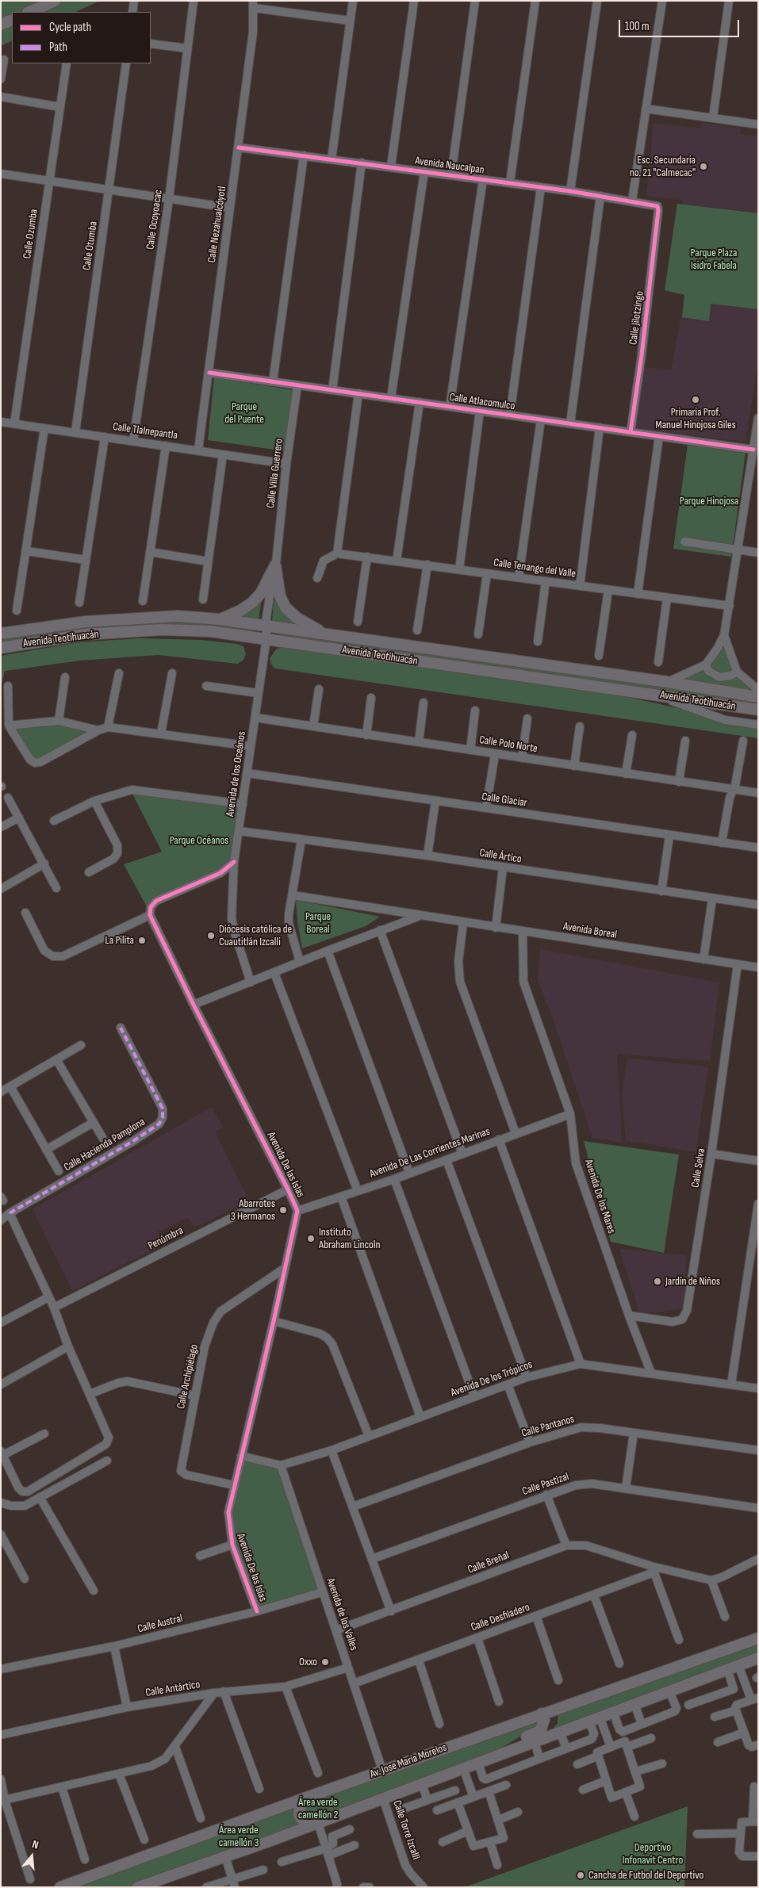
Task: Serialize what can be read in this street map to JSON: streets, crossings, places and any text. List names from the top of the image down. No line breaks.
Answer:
{"streets":{"main road":["Avenida Teotihuacán","Av. Jose Maria Morelos"],"street":["Avenida Naucalpan","Calle Ocoyoacac","Calle Nezahualcóyotl","Calle Ozumba","Calle Otumba","Calle Jilotzingo","Calle Atlacomulco","Calle Tlalnepantla","Calle Villa Guerrero","Calle Tenango del Valle","Calle Polo Norte","Avenida de los Oceános","Calle Glaciar","Calle Ártico","Avenida Boreal","Calle Hacienda Pamplona","Avenida De Las Corrientes Marinas","Avenida De las Islas","Calle Selva","Avenida De los Mares","Penúmbra","Calle Archipiélago","Avenida De los Trópicos","Calle Pantanos","Calle Pastizal","Calle Breñal","Avenida de los Valles","Calle Desfiladero","Calle Austral","Calle Antártico","Calle Torre Izcalli"]},"crossings":[["Avenida Naucalpan","Calle Nezahualcóyotl"],["Avenida Naucalpan","Calle Jilotzingo"],["Calle Ocoyoacac","Calle Tlalnepantla"],["Calle Nezahualcóyotl","Calle Atlacomulco"],["Calle Nezahualcóyotl","Calle Tlalnepantla"],["Calle Ozumba","Calle Tlalnepantla"],["Calle Otumba","Calle Tlalnepantla"],["Calle Jilotzingo","Calle Atlacomulco"],["Calle Atlacomulco","Calle Villa Guerrero"],["Calle Tlalnepantla","Calle Villa Guerrero"],["Calle Villa Guerrero","Avenida Teotihuacán"],["Calle Villa Guerrero","Avenida de los Oceános"],["Avenida Teotihuacán","Avenida de los Oceános"],["Calle Polo Norte","Avenida de los Oceános"],["Avenida de los Oceános","Calle Glaciar"],["Avenida de los Oceános","Calle Ártico"],["Avenida de los Oceános","Avenida Boreal"],["Avenida Boreal","Avenida De las Islas"],["Avenida Boreal","Calle Selva"],["Avenida Boreal","Avenida De los Mares"],["Avenida De Las Corrientes Marinas","Avenida De las Islas"],["Avenida De Las Corrientes Marinas","Avenida De los Mares"],["Avenida De las Islas","Penúmbra"],["Avenida De las Islas","Calle Archipiélago"],["Avenida De las Islas","Calle Austral"],["Calle Selva","Avenida De los Mares"],["Avenida De los Mares","Avenida De los Trópicos"],["Avenida De los Trópicos","Avenida de los Valles"],["Calle Breñal","Avenida de los Valles"],["Calle Breñal","Calle Desfiladero"],["Avenida de los Valles","Calle Desfiladero"],["Avenida de los Valles","Calle Austral"],["Avenida de los Valles","Calle Antártico"],["Avenida de los Valles","Av. Jose Maria Morelos"]],"parks":["Parque Plaza Isidro Fabela","Parque del Puente","Parque Hinojosa","Parque Océanos","Parque Boreal","Área verde camellón 2","Área verde camellón 3","Deportivo Infonavit Centro"],"places":["Esc. Secundaria no. 21 \"Calmecac\"","Primaria Prof. Manuel Hinojosa Giles","Diócesis católica de Cuautitlán Izcalli","La Pilita","Abarrotes 3 Hermanos","Instituto Abraham Lincoln","Jardín de Niños","Oxxo","Cancha de Futbol del Deportivo"],"legend":["Cycle path","Path"],"scale_bar":"100 m","north":"top"}
